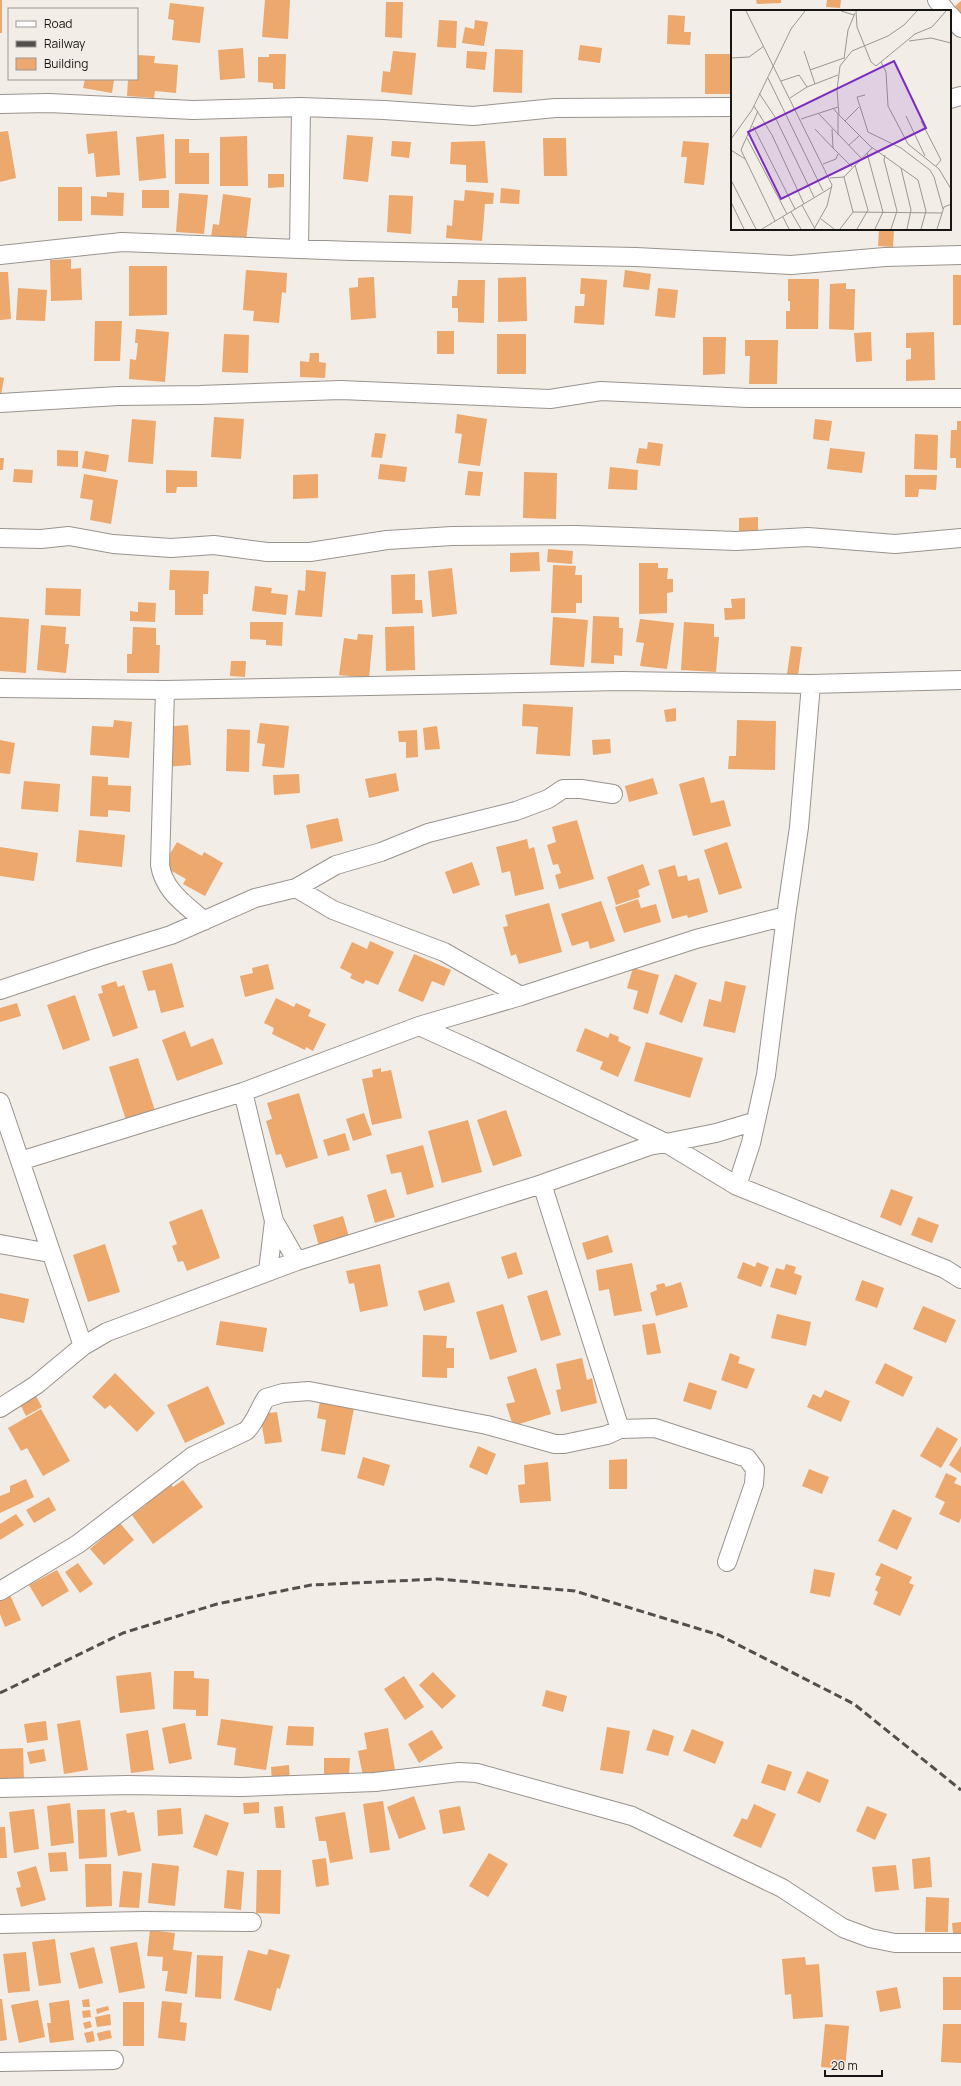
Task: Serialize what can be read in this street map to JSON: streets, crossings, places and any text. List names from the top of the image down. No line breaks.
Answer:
{"legend":["Road","Railway","Building"],"scale_bar":"20 m"}
